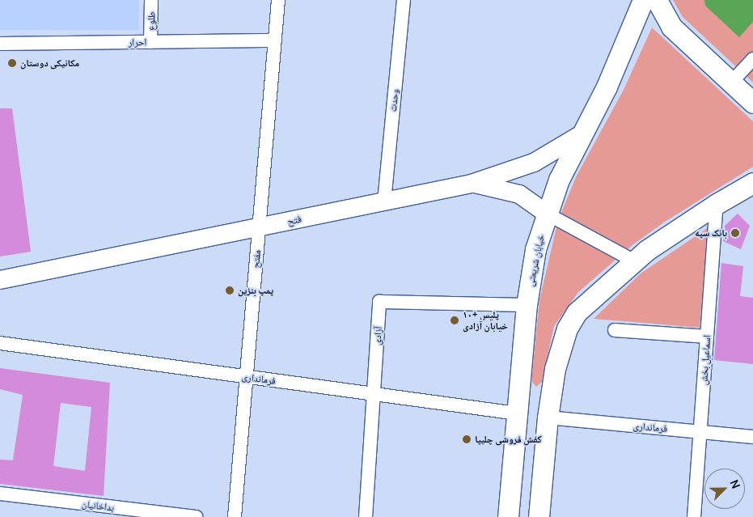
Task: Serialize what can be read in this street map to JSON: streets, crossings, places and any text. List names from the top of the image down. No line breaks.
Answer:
{"streets":{"main road":["فتح","خیابان شریعتی"],"street":["طلوع","احرار","وحدت","مفتح","آزادی","اسماعیل بخش","فرمانداری","بداخانیان"]},"crossings":[["طلوع","احرار"],["احرار","مفتح"],["وحدت","فتح"],["فتح","مفتح"],["فتح","خیابان شریعتی"],["مفتح","فرمانداری"],["خیابان شریعتی","آزادی"],["خیابان شریعتی","فرمانداری"],["آزادی","فرمانداری"],["اسماعیل بخش","فرمانداری"]],"places":["مکانیکی دوستان","بانک سپه","پمپ بنزین","پلیس +۱۰ خیابان آزادی","کفش فروشی چلیپا"],"north":"top right"}
